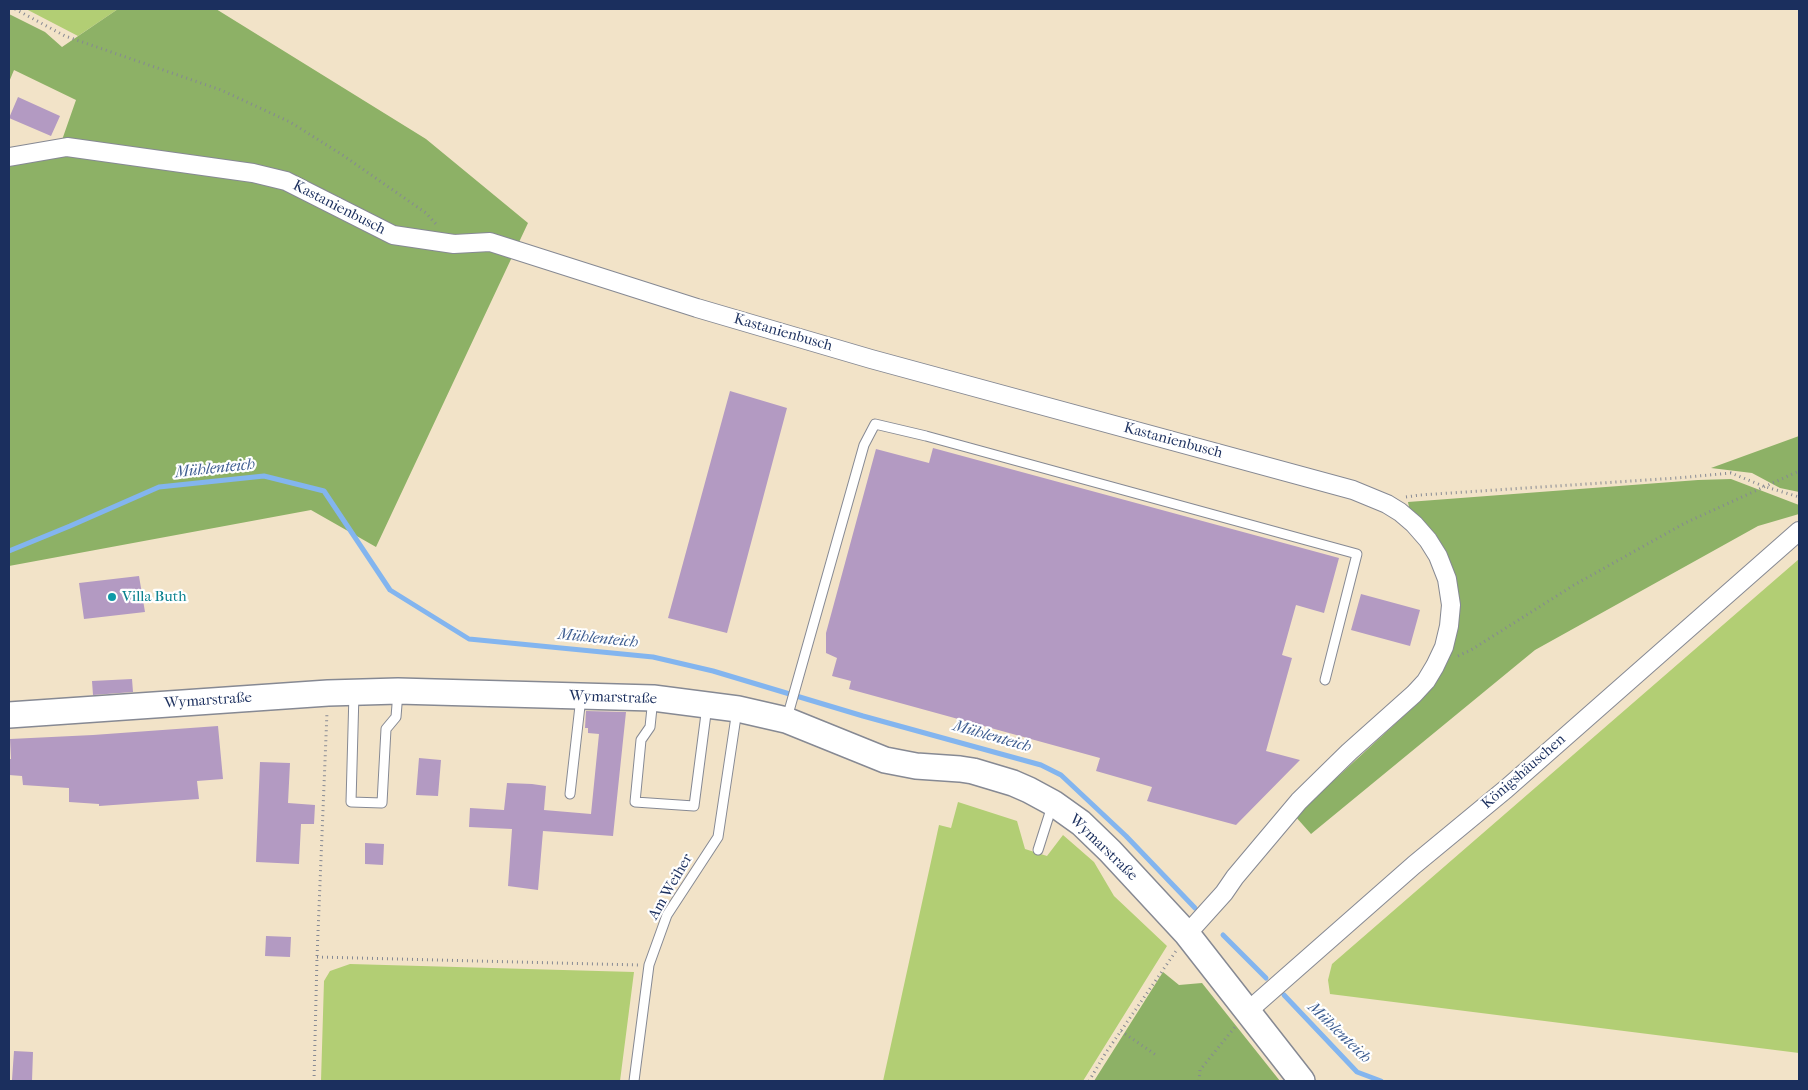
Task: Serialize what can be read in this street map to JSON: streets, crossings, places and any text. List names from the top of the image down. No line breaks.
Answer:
{"streets":{"main road":["Wymarstraße"],"street":["Kastanienbusch","Königshäuschen"],"lane":["Am Weiher"]},"crossings":[["Kastanienbusch","Wymarstraße"],["Wymarstraße","Königshäuschen"],["Wymarstraße","Am Weiher"]],"water":["Mühlenteich"],"places":["Villa Buth"]}
